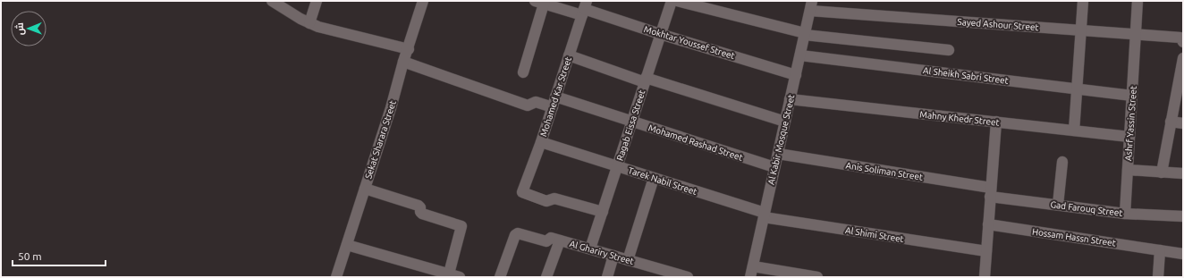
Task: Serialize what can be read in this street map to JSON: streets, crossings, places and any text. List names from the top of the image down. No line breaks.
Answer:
{"streets":{"street":["Sayed Ashour Street","Mokhtar Youssef Street","Al Sheikh Sabri Street","Mohamed Kar Street","Mahny Khedr Street","Ashrf Yassin Street","Ragab Eissa Street","Sekat Sharara Street","Al Kabir Mosque Street","Mohamed Rashad Street","Anis Soliman Street","Tarek Nabil Street","Gad Farouq Street","Al Shimi Street","Hossam Hassn Street","Al Ghariry Street"]},"crossings":[["Sayed Ashour Street","Ashrf Yassin Street"],["Sayed Ashour Street","Al Kabir Mosque Street"],["Mokhtar Youssef Street","Mohamed Kar Street"],["Mokhtar Youssef Street","Ragab Eissa Street"],["Mokhtar Youssef Street","Al Kabir Mosque Street"],["Al Sheikh Sabri Street","Ashrf Yassin Street"],["Al Sheikh Sabri Street","Al Kabir Mosque Street"],["Mohamed Kar Street","Ragab Eissa Street"],["Mohamed Kar Street","Mohamed Rashad Street"],["Mohamed Kar Street","Tarek Nabil Street"],["Mahny Khedr Street","Ashrf Yassin Street"],["Mahny Khedr Street","Al Kabir Mosque Street"],["Ashrf Yassin Street","Gad Farouq Street"],["Ragab Eissa Street","Mohamed Rashad Street"],["Ragab Eissa Street","Tarek Nabil Street"],["Ragab Eissa Street","Al Ghariry Street"],["Sekat Sharara Street","Mohamed Rashad Street"],["Al Kabir Mosque Street","Mohamed Rashad Street"],["Al Kabir Mosque Street","Anis Soliman Street"],["Al Kabir Mosque Street","Tarek Nabil Street"],["Al Kabir Mosque Street","Al Shimi Street"],["Anis Soliman Street","Gad Farouq Street"],["Tarek Nabil Street","Al Shimi Street"]],"scale_bar":"50 m","north":"left"}
